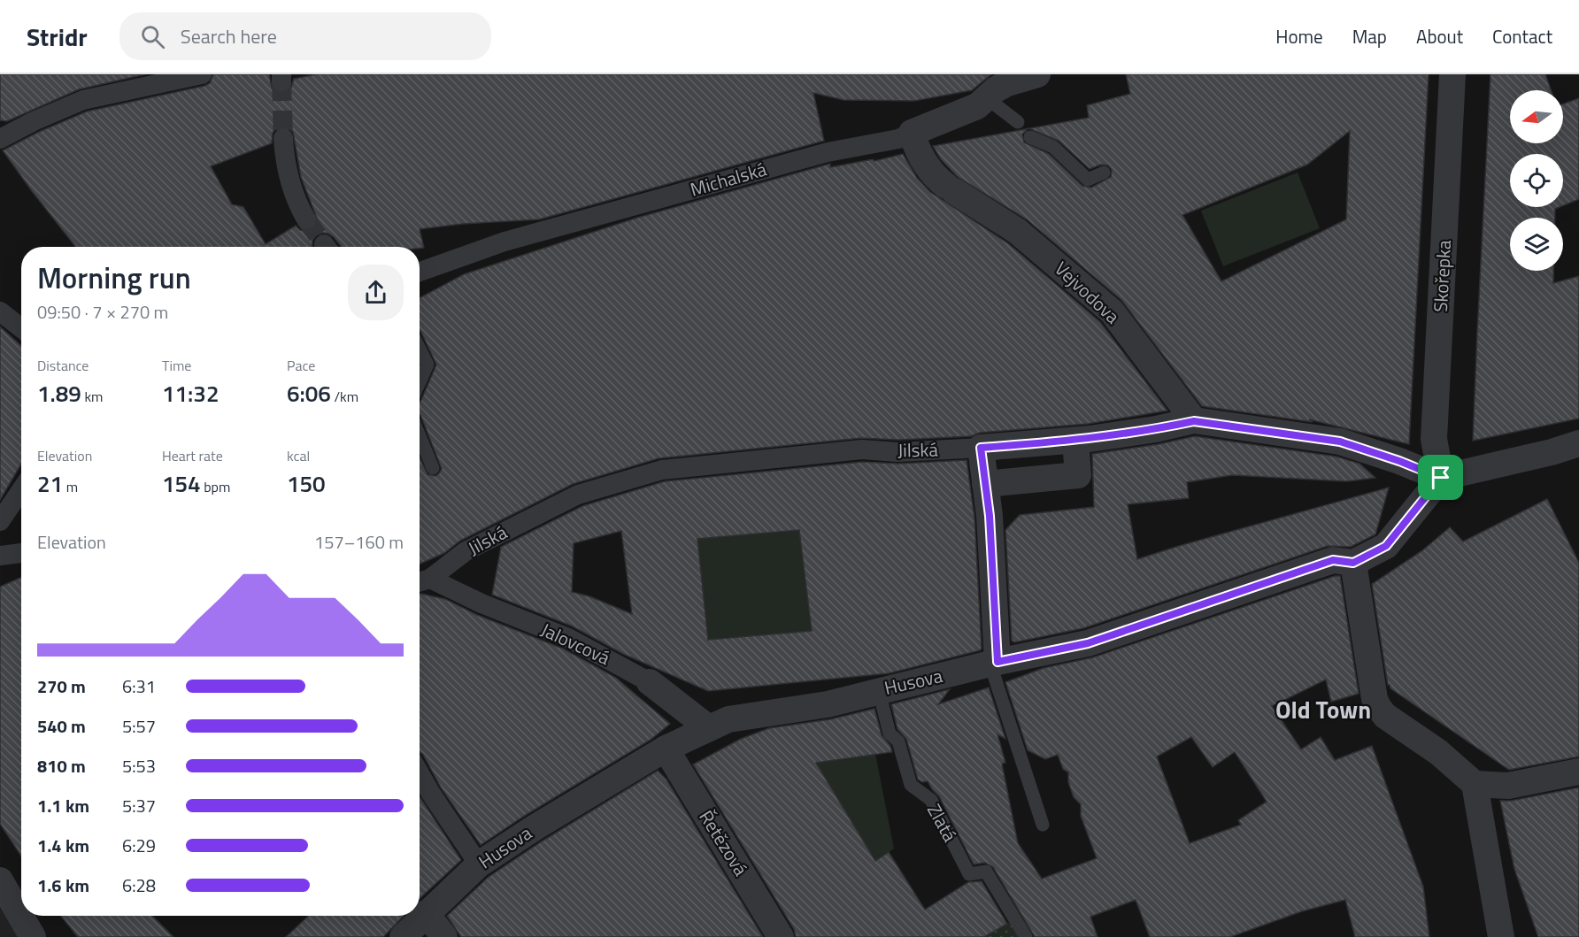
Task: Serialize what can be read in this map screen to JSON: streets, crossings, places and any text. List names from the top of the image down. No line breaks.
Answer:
{"streets":{"street":["Michalská","Skořepka","Vejvodova","Jilská","Jalovcová","Husova","Řetězová"],"lane":["Zlatá"]},"crossings":[["Michalská","Vejvodova"],["Skořepka","Jilská"],["Skořepka","Husova"],["Vejvodova","Jilská"],["Jilská","Jalovcová"],["Jilská","Husova"],["Jalovcová","Husova"],["Husova","Zlatá"],["Husova","Řetězová"]],"districts":["Old Town"],"north":"left","page":{"header":"Stridr","search":"Search here","nav":["Home","Map","About","Contact"],"heading":["Morning run","09:50 · 7 × 270 m"],"stats":[["Distance","1.89 km"],["Time","11:32"],["Pace","6:06 /km"],["Elevation","21 m"],["Heart rate","154 bpm"],["kcal","150"]],"chart":["Elevation","157–160 m"],"list":[{"name":"270 m","note":"6:31"},{"name":"540 m","note":"5:57"},{"name":"810 m","note":"5:53"},{"name":"1.1 km","note":"5:37"},{"name":"1.4 km","note":"6:29"},{"name":"1.6 km","note":"6:28"}]}}
